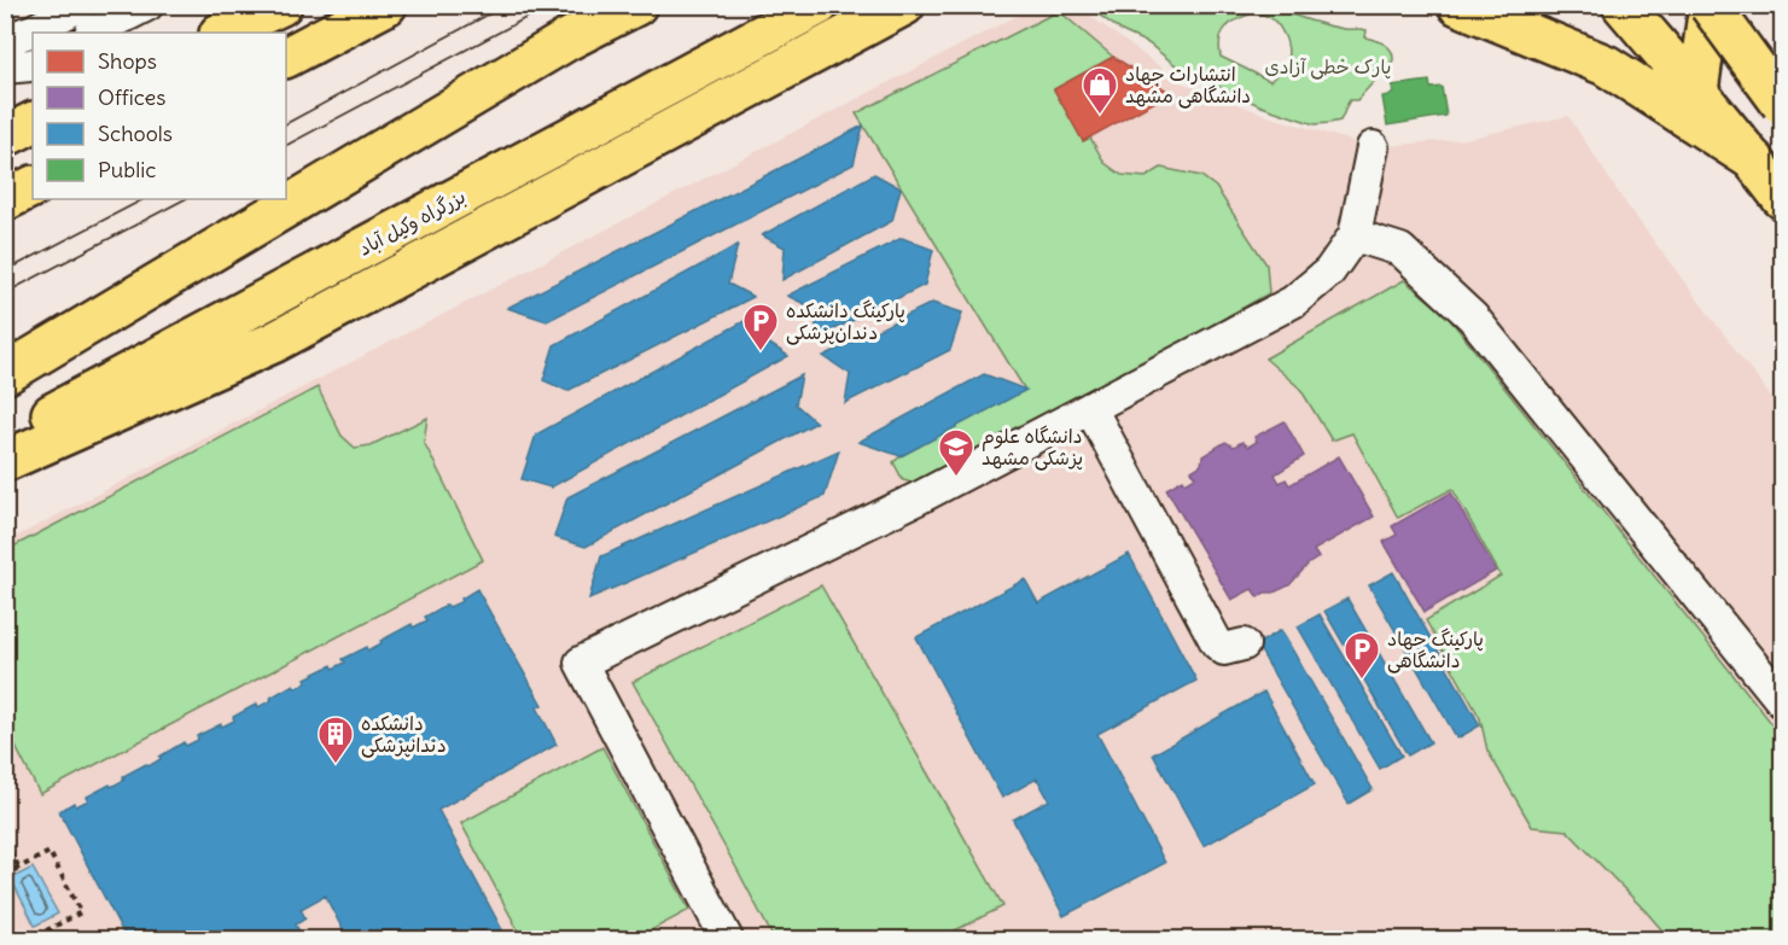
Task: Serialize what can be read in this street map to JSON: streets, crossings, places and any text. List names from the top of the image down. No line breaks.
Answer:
{"streets":{"highway":["بزرگراه وکیل آباد"]},"parks":["پارک خطی آزادی"],"places":{"shop":["انتشارات جهاد دانشگاهی مشهد"],"parking":["پارکینگ دانشکده دندان‌پزشکی","پارکینگ جهاد دانشگاهی"],"school or university":["دانشگاه علوم پزشکی مشهد"],"building":["دانشکده دندانپزشکی"]},"legend":["Shops","Offices","Schools","Public"]}
